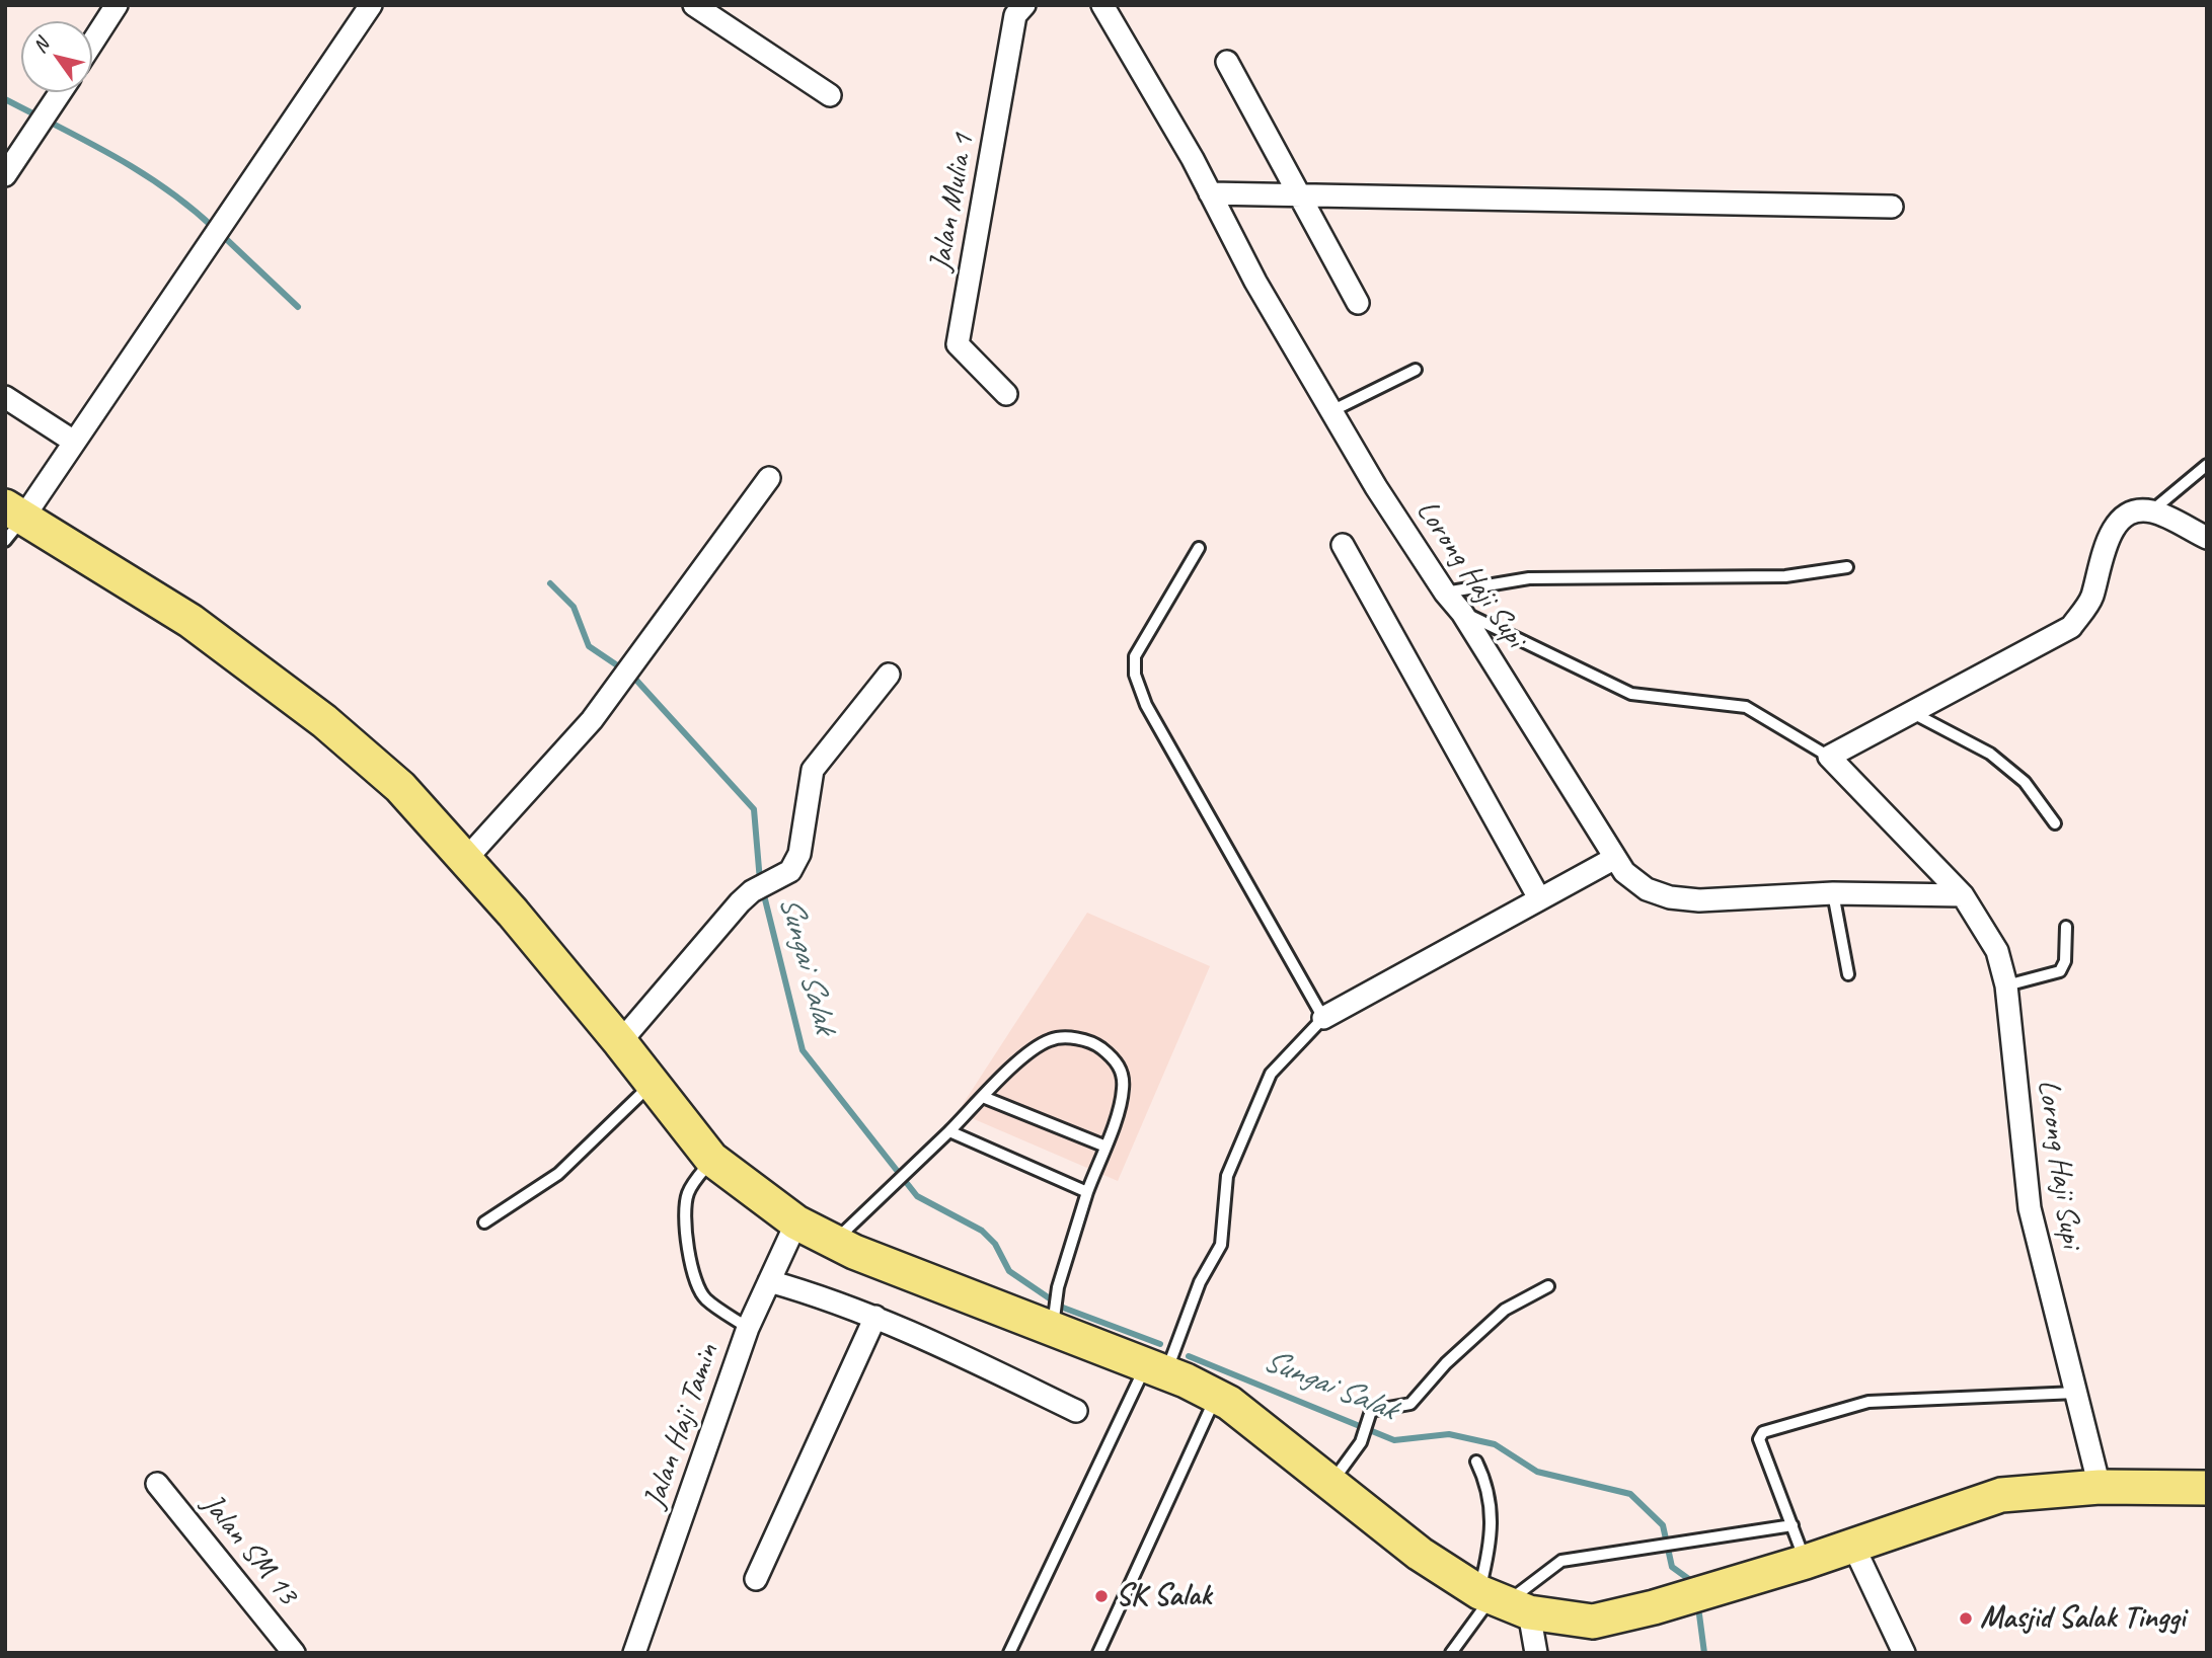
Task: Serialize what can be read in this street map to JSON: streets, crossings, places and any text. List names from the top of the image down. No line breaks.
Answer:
{"streets":{"street":["Jalan Mulia 1","Lorong Haji Supi","Jalan Haji Tamin","Jalan SM 13"]},"water":["Sungai Salak"],"places":["SK Salak","Masjid Salak Tinggi"],"north":"top left"}
